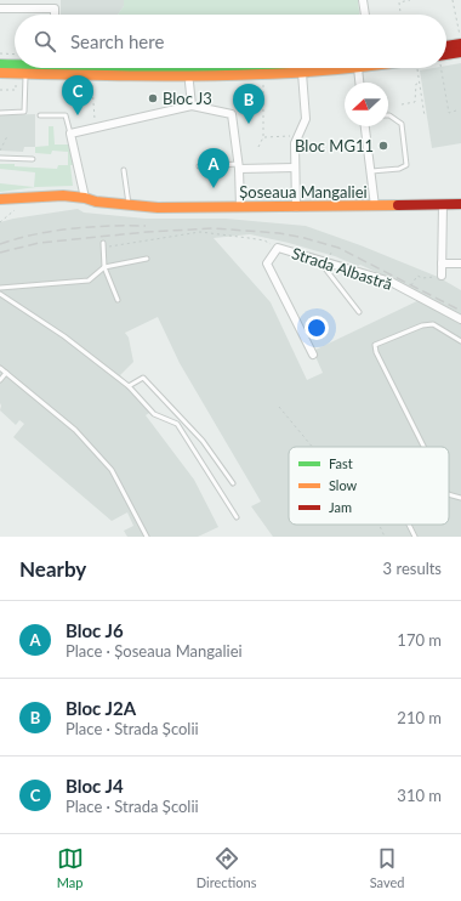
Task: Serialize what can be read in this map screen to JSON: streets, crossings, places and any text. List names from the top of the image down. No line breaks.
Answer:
{"streets":{"main road":["Șoseaua Mangaliei"],"street":["Strada Albastră"]},"places":["Bloc J3","Bloc MG11"],"legend":["Fast","Slow","Jam"],"north":"left","page":{"search":"Search here","pins":["C","B","A"],"heading":["Nearby","3 results"],"list":[{"mark":"A","name":"Bloc J6","note":"Place · Șoseaua Mangaliei","value":"170 m"},{"mark":"B","name":"Bloc J2A","note":"Place · Strada Școlii","value":"210 m"},{"mark":"C","name":"Bloc J4","note":"Place · Strada Școlii","value":"310 m"}],"nav":["Map","Directions","Saved"]}}
